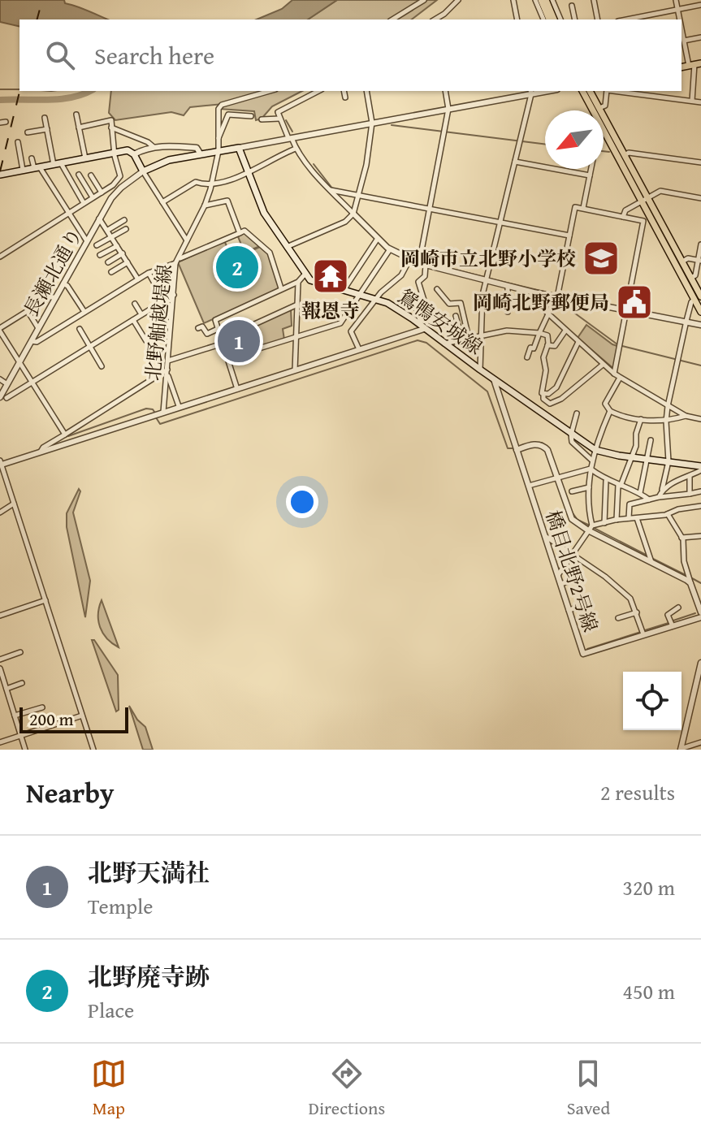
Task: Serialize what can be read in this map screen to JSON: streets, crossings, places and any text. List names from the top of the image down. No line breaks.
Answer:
{"streets":{"main road":["鴛鴨安城線"],"street":["長瀬北通り","北野舳越堤線","橋目北野2号線"]},"crossings":[["鴛鴨安城線","橋目北野2号線"]],"places":{"school or university":["岡崎市立北野小学校"],"temple":["報恩寺"],"public building":["岡崎北野郵便局"]},"scale_bar":"200 m","north":"bottom left","page":{"search":"Search here","pins":["2","1"],"scale":"200 m","heading":["Nearby","2 results"],"list":[{"mark":"1","name":"北野天満社","note":"Temple","value":"320 m"},{"mark":"2","name":"北野廃寺跡","note":"Place","value":"450 m"}],"nav":["Map","Directions","Saved"]}}
